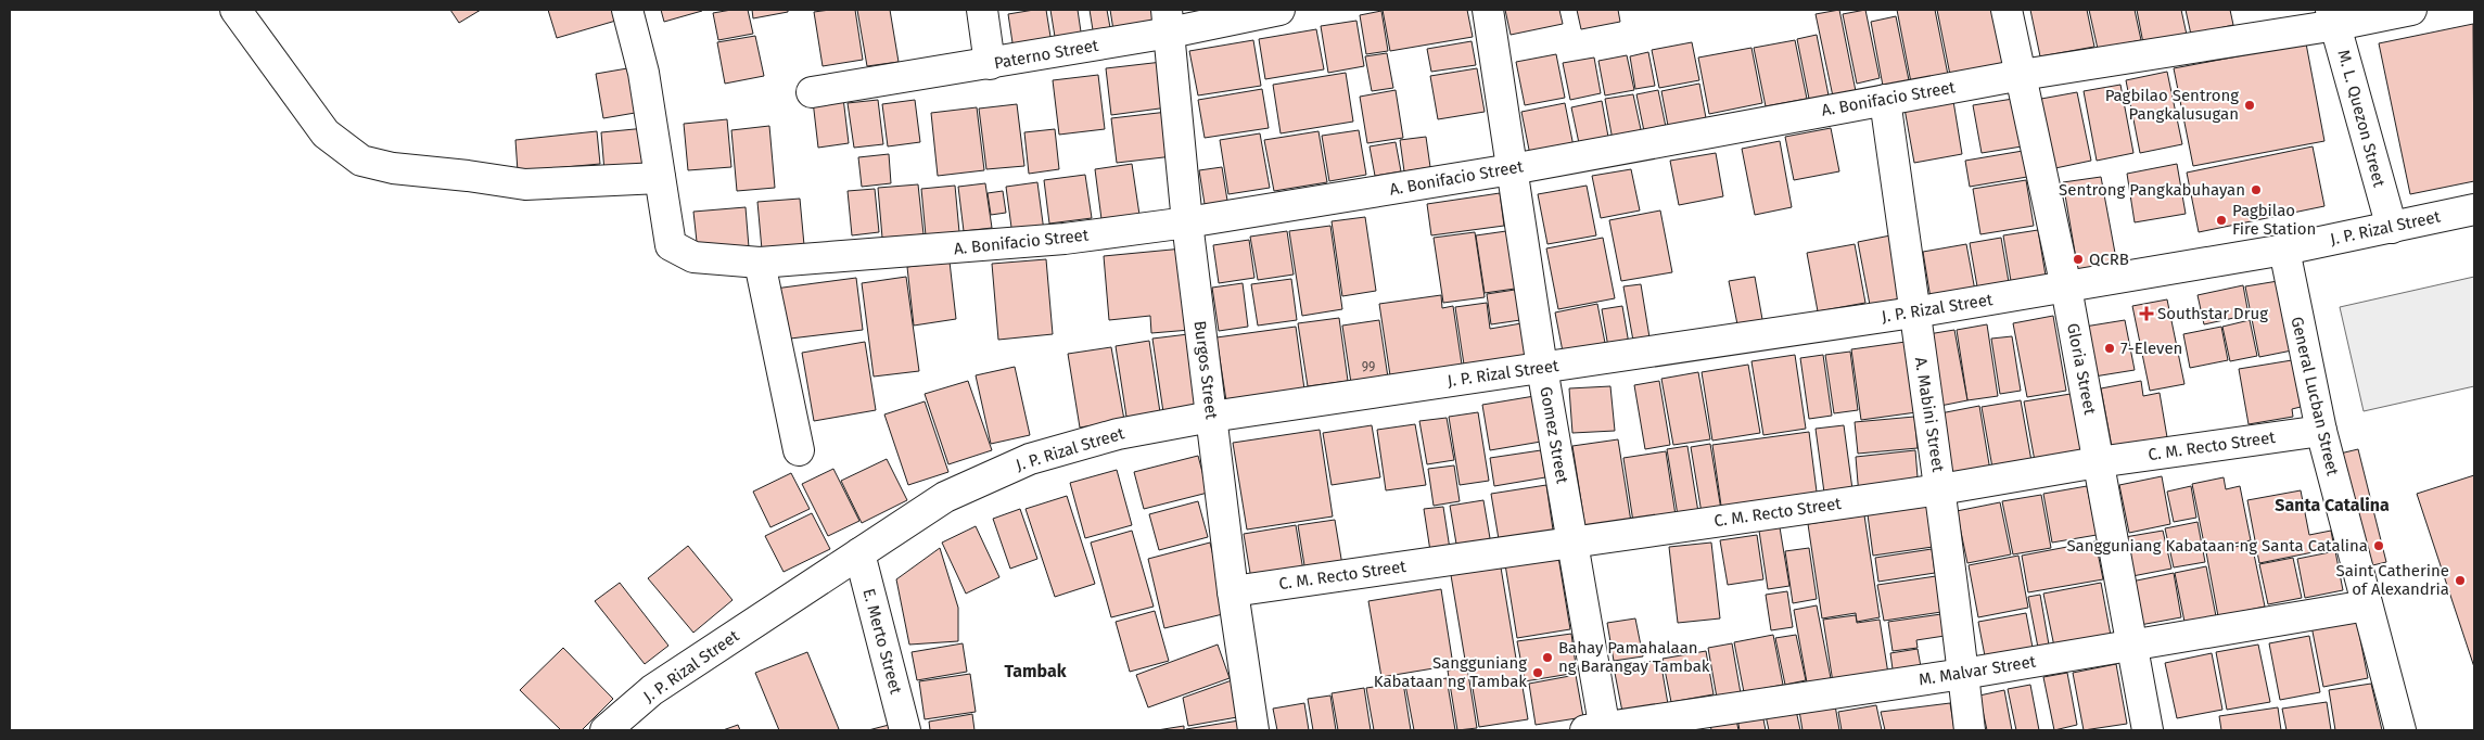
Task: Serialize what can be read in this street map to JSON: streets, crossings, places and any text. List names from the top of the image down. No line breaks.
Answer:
{"streets":{"street":["Paterno Street","A. Bonifacio Street","M. L. Quezon Street","J. P. Rizal Street","Gloria Street","Burgos Street","General Lucban Street","A. Mabini Street","Gomez Street","C. M. Recto Street","E. Merto Street","M. Malvar Street"]},"crossings":[["Paterno Street","Burgos Street"],["A. Bonifacio Street","M. L. Quezon Street"],["A. Bonifacio Street","Gloria Street"],["A. Bonifacio Street","Burgos Street"],["A. Bonifacio Street","A. Mabini Street"],["A. Bonifacio Street","Gomez Street"],["M. L. Quezon Street","J. P. Rizal Street"],["J. P. Rizal Street","Gloria Street"],["J. P. Rizal Street","Burgos Street"],["J. P. Rizal Street","General Lucban Street"],["J. P. Rizal Street","A. Mabini Street"],["J. P. Rizal Street","Gomez Street"],["J. P. Rizal Street","E. Merto Street"],["Gloria Street","C. M. Recto Street"],["Gloria Street","M. Malvar Street"],["Burgos Street","C. M. Recto Street"],["General Lucban Street","C. M. Recto Street"],["General Lucban Street","M. Malvar Street"],["A. Mabini Street","C. M. Recto Street"],["A. Mabini Street","M. Malvar Street"],["Gomez Street","C. M. Recto Street"],["Gomez Street","M. Malvar Street"]],"districts":["Santa Catalina","Tambak"],"places":{"other":["Pagbilao Sentrong Pangkalusugan","Sentrong Pangkabuhayan","Pagbilao Fire Station","QCRB","7-Eleven","Sangguniang Kabataan ng Santa Catalina","Saint Catherine of Alexandria","Bahay Pamahalaan ng Barangay Tambak","Sangguniang Kabataan ng Tambak"],"health":["Southstar Drug"]},"house_numbers":["99"]}
